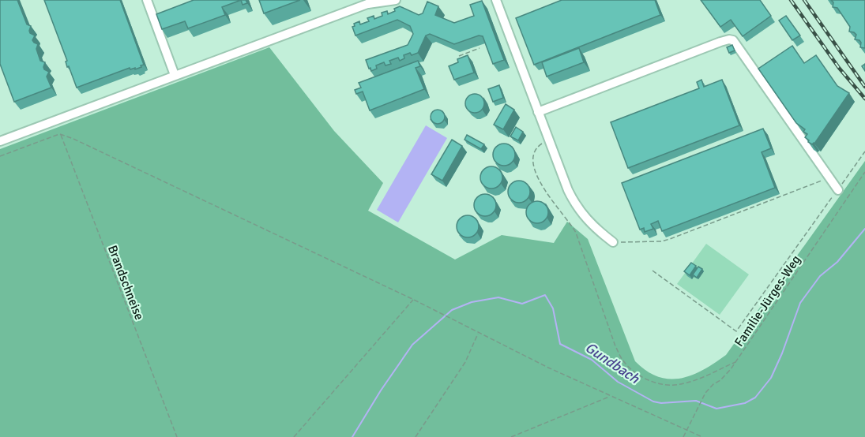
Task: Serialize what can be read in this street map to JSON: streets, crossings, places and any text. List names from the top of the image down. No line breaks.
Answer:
{"streets":{"path":["Brandschneise","Familie-Jürges-Weg"]},"water":["Gundbach"]}
